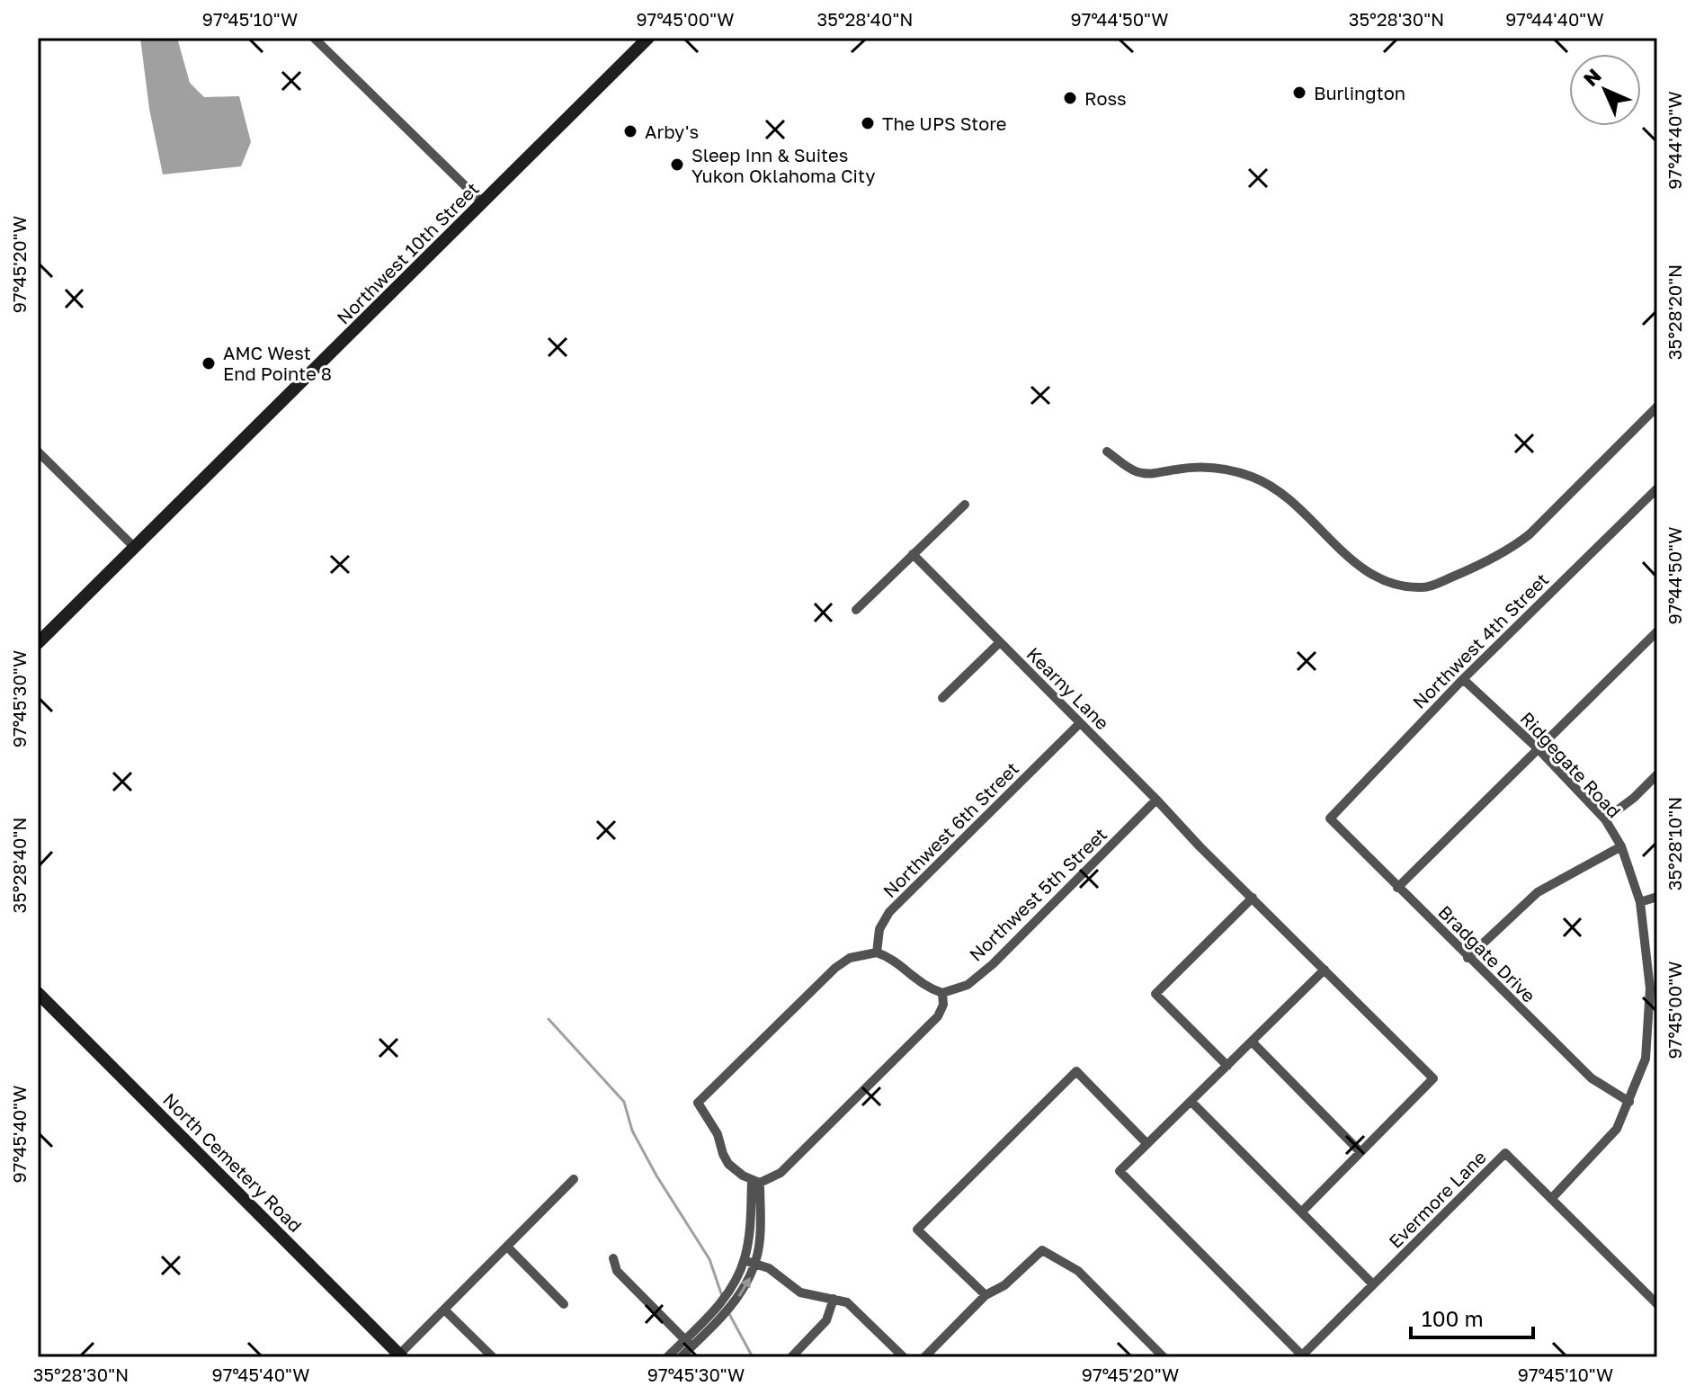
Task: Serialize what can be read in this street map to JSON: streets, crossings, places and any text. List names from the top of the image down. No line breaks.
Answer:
{"streets":{"main road":["Northwest 10th Street","North Cemetery Road"],"street":["Northwest 4th Street","Kearny Lane","Ridgegate Road","Northwest 6th Street","Northwest 5th Street","Bradgate Drive","Evermore Lane"]},"crossings":[["Northwest 4th Street","Ridgegate Road"],["Northwest 4th Street","Bradgate Drive"],["Kearny Lane","Northwest 6th Street"],["Kearny Lane","Northwest 5th Street"],["Ridgegate Road","Bradgate Drive"],["Ridgegate Road","Evermore Lane"]],"places":["Burlington","Ross","The UPS Store","Arby's","Sleep Inn & Suites Yukon Oklahoma City","AMC West End Pointe 8"],"scale_bar":"100 m","north":"top left","coordinates":["97°45'10\"W","97°45'00\"W","35°28'40\"N","97°44'50\"W","35°28'30\"N","97°44'40\"W","97°45'20\"W","35°28'20\"N","97°45'30\"W","35°28'10\"N","97°45'40\"W"]}
